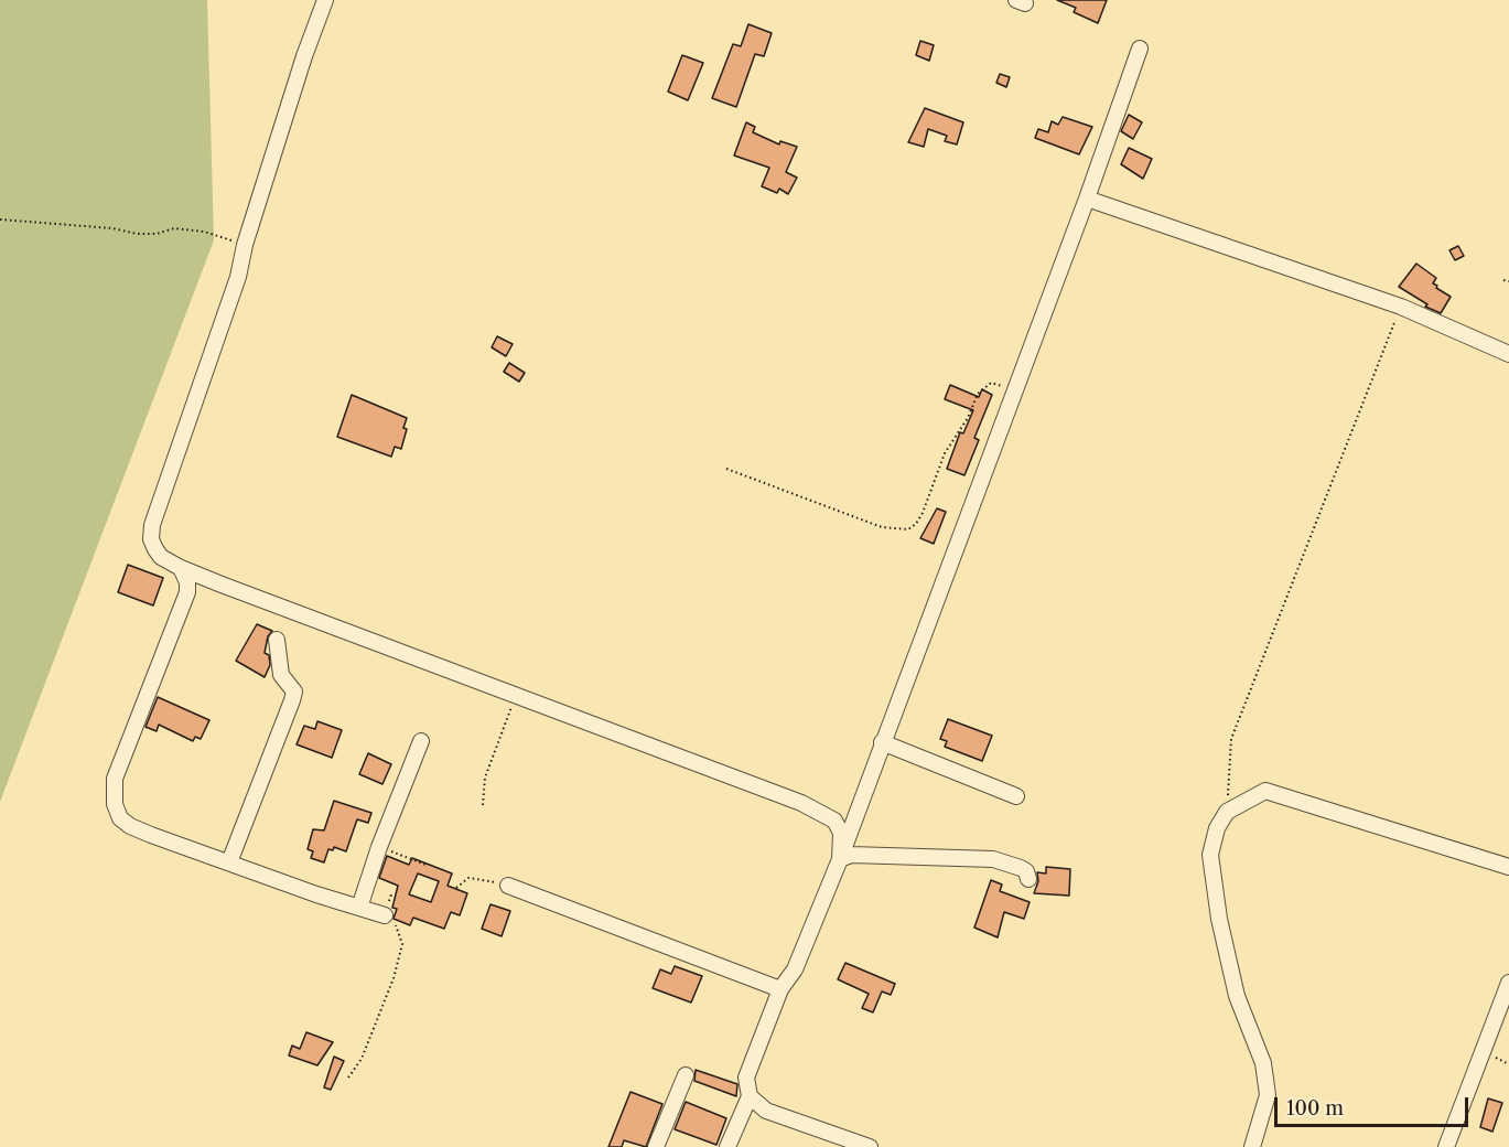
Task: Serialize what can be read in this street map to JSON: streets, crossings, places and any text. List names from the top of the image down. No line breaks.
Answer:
{"scale_bar":"100 m"}
